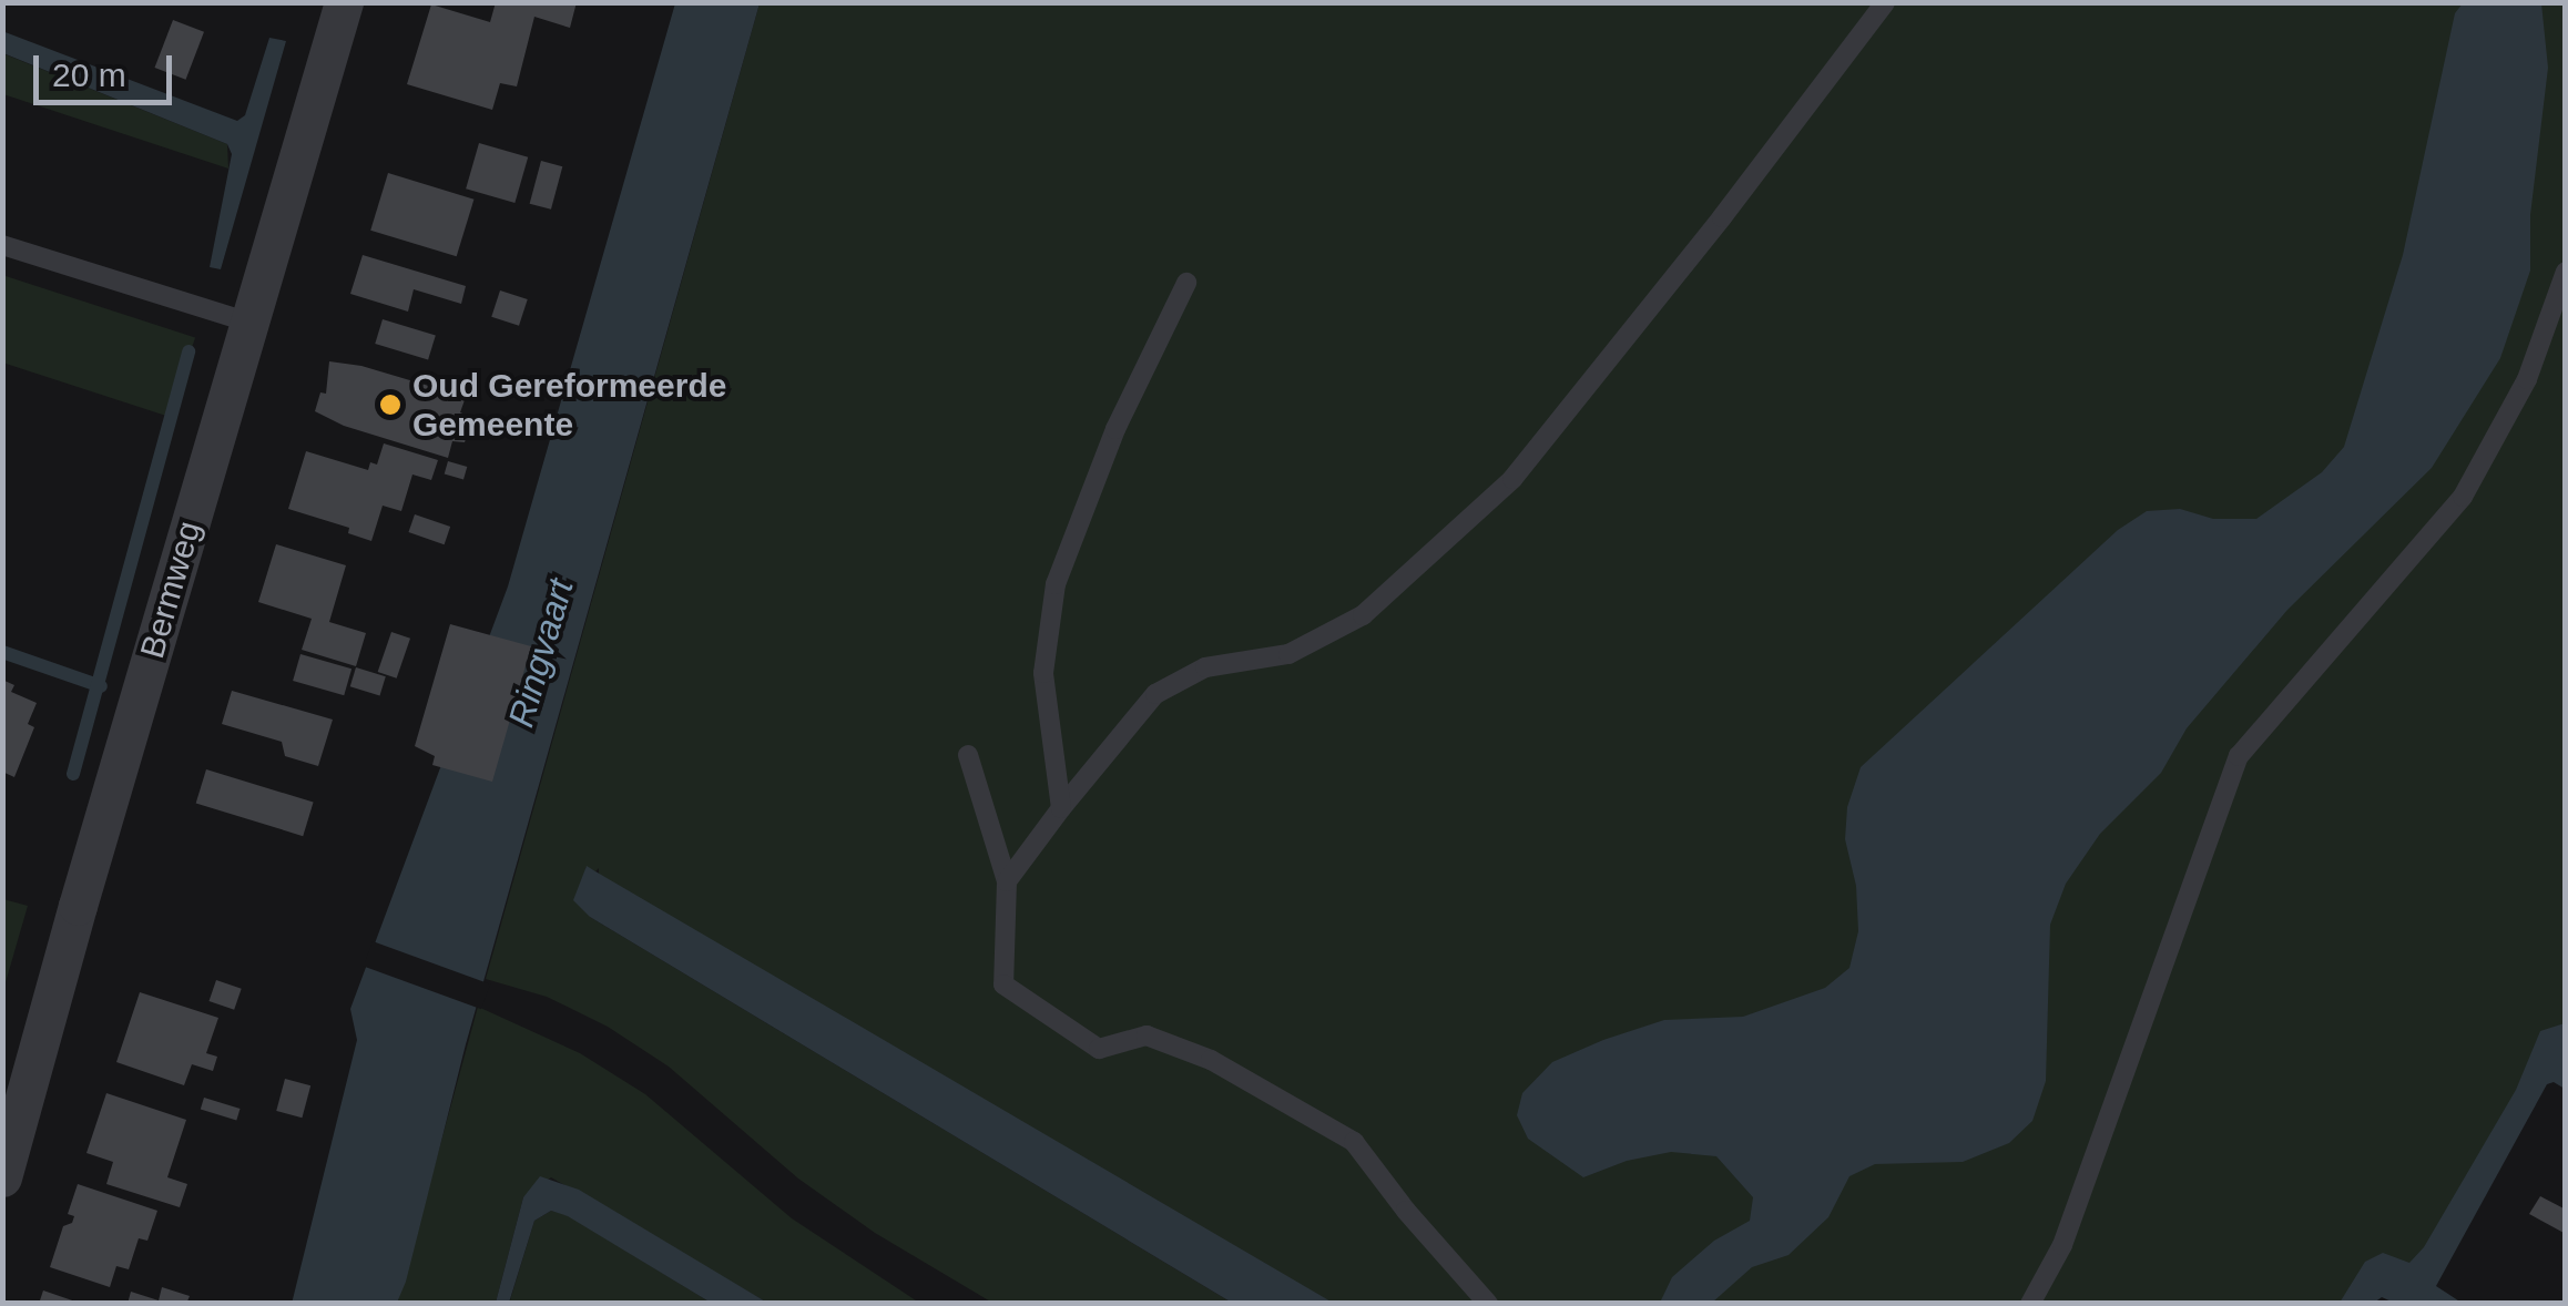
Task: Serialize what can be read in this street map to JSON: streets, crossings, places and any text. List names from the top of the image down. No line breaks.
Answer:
{"streets":{"street":["Bermweg"]},"water":["Ringvaart"],"places":["Oud Gereformeerde Gemeente"],"scale_bar":"20 m"}
